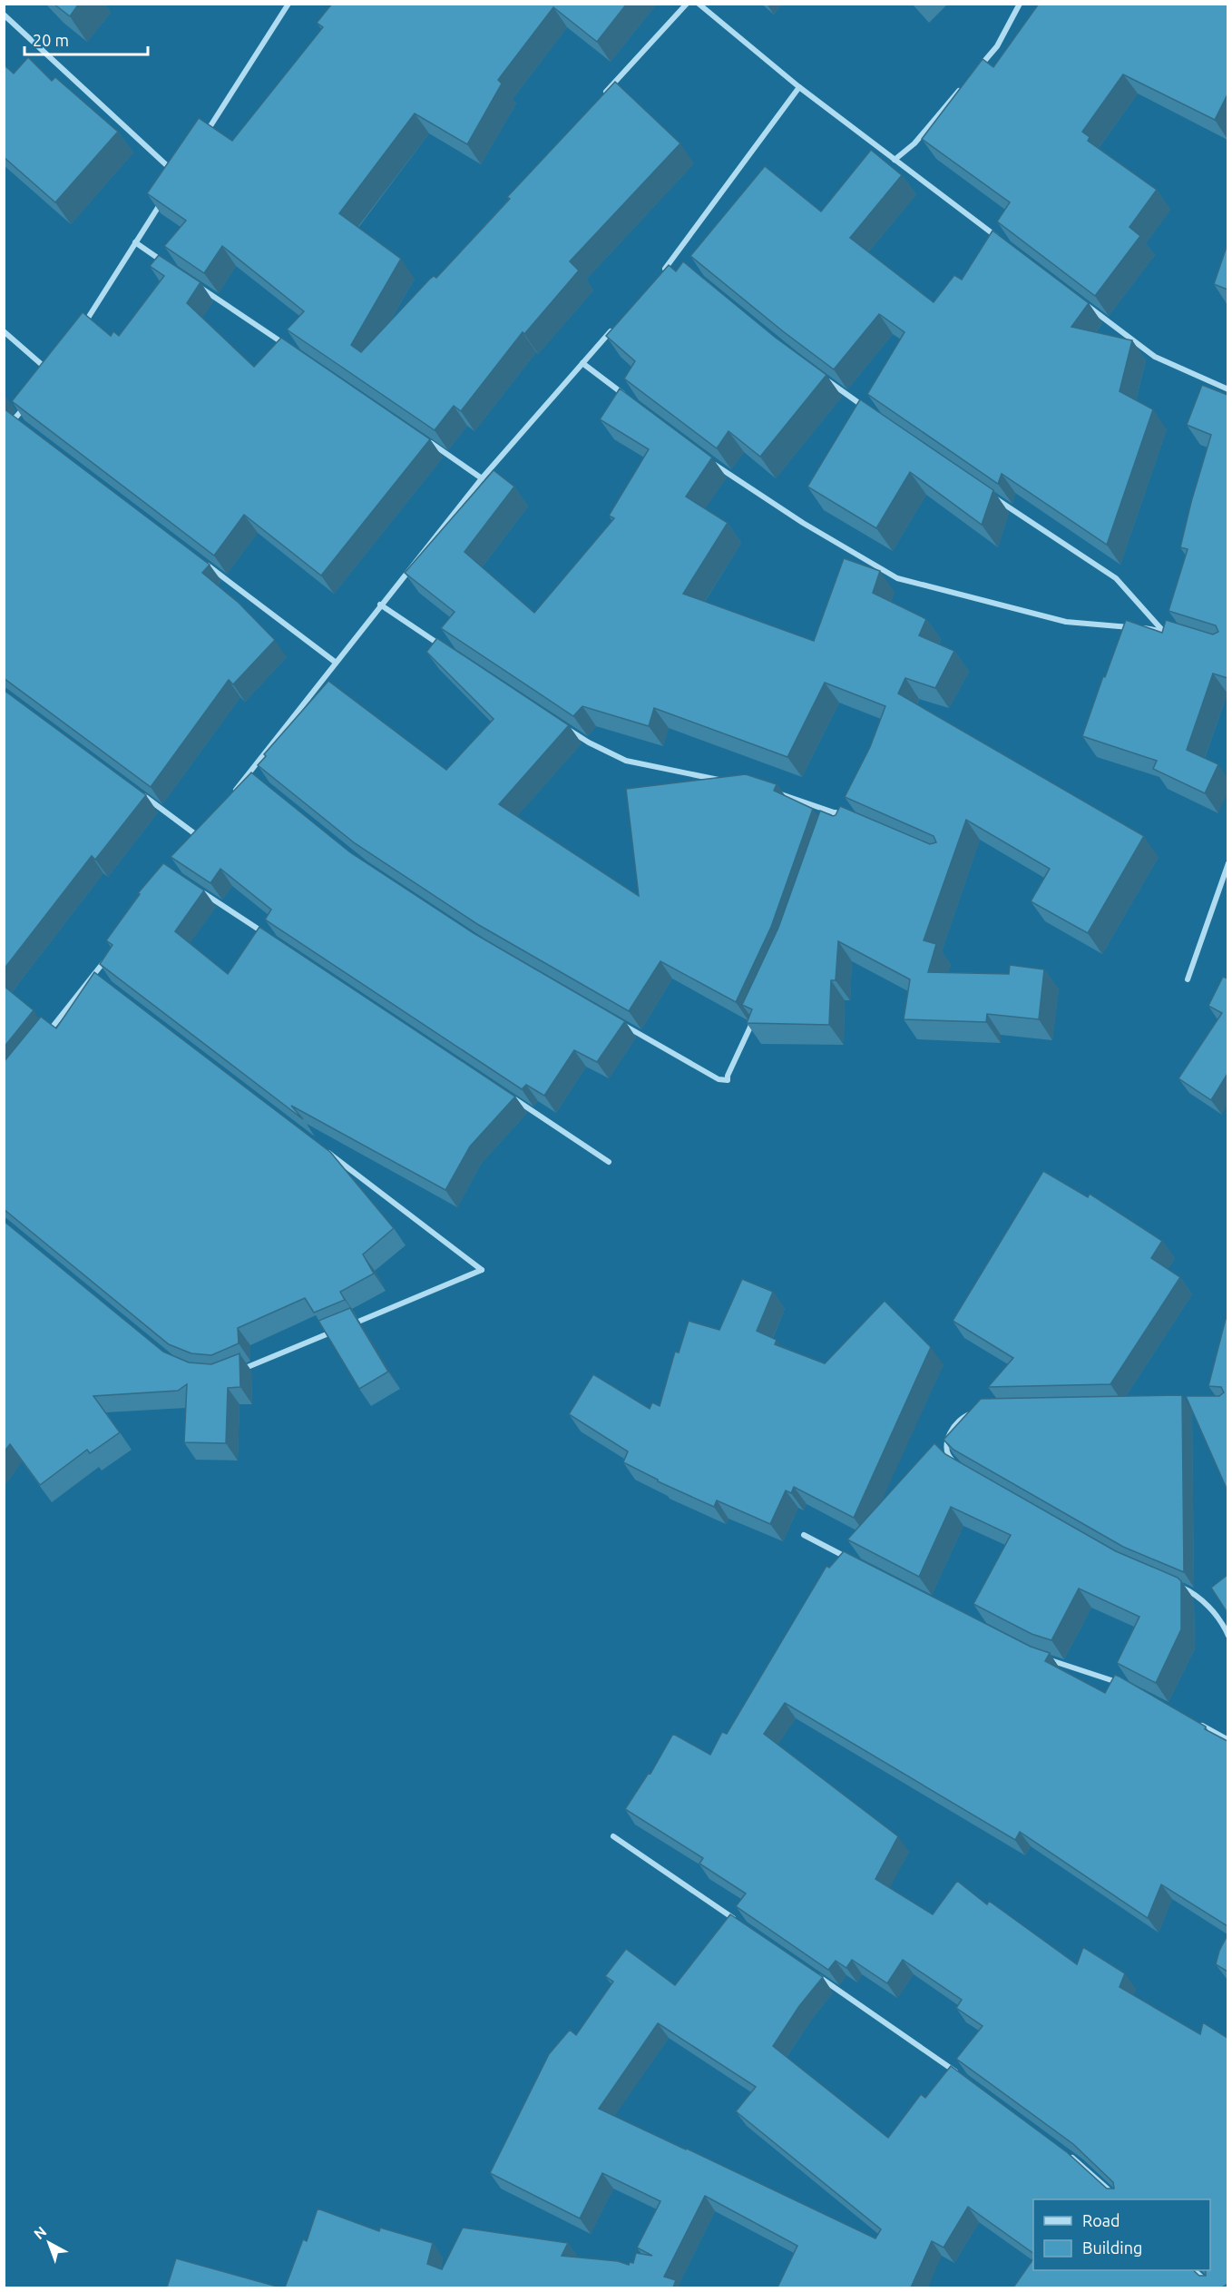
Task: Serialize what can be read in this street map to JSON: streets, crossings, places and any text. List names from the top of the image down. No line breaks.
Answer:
{"legend":["Road","Building"],"scale_bar":"20 m","north":"top left"}
